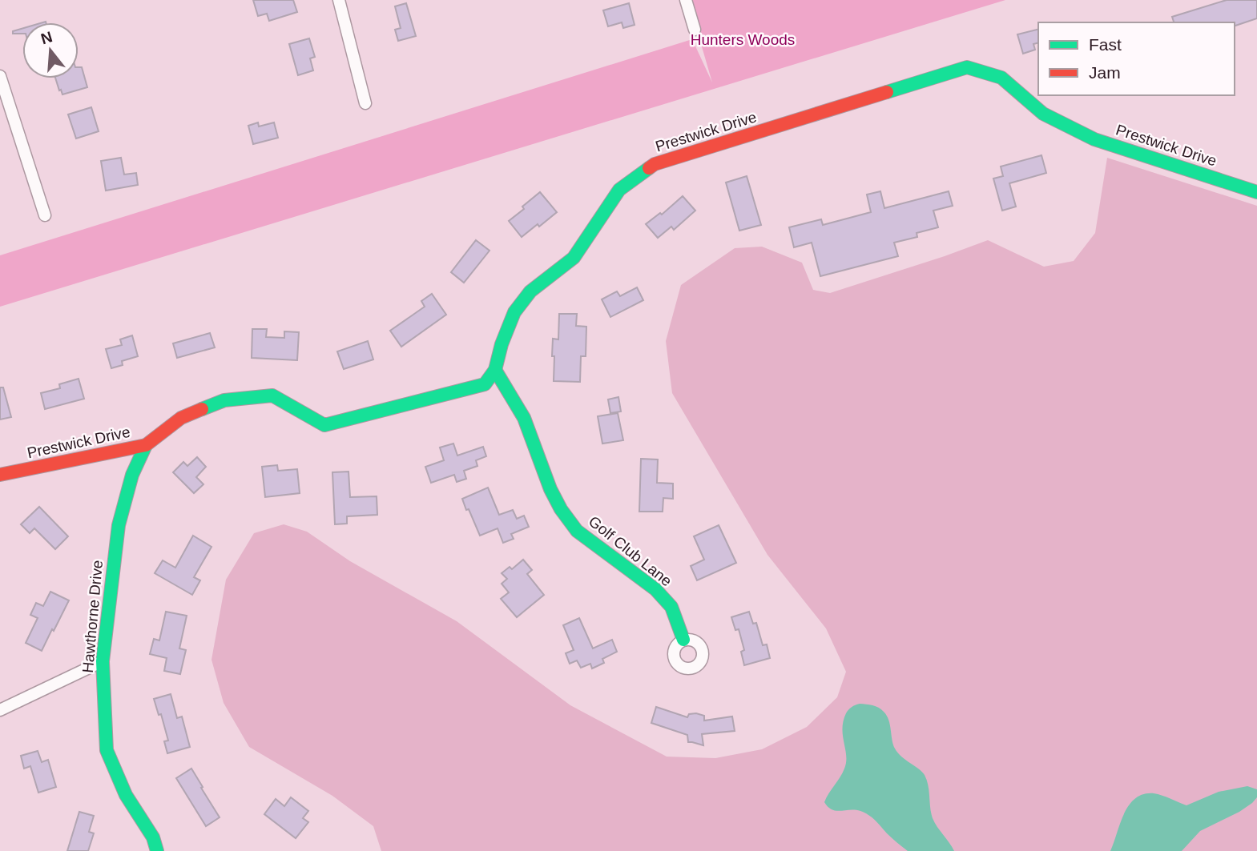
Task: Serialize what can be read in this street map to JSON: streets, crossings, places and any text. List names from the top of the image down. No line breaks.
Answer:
{"streets":{"street":["Prestwick Drive","Golf Club Lane","Hawthorne Drive"]},"crossings":[["Prestwick Drive","Golf Club Lane"],["Prestwick Drive","Hawthorne Drive"]],"parks":["Hunters Woods"],"legend":["Fast","Jam"],"north":"top"}
